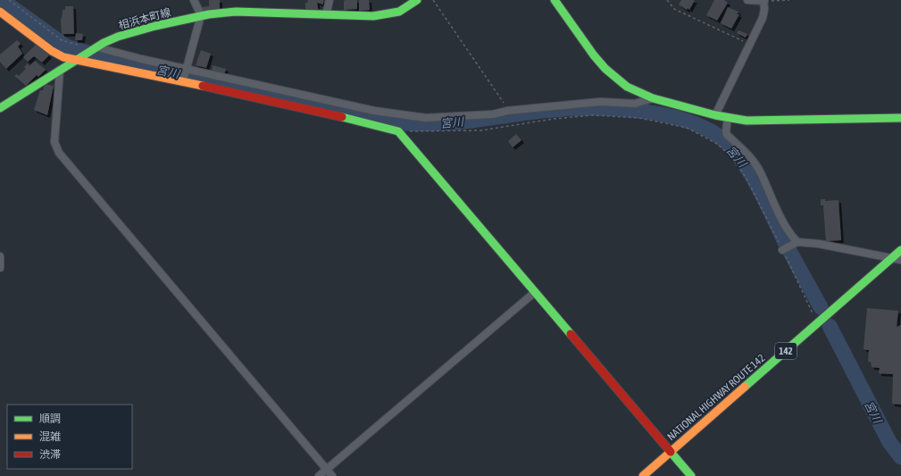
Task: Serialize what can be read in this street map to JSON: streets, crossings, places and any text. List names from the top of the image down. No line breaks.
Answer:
{"streets":{"main road":["相浜本町線","142","NATIONAL HIGHWAY ROUTE 142"]},"water":["宮川"],"legend":["順調","混雑","渋滞"]}
